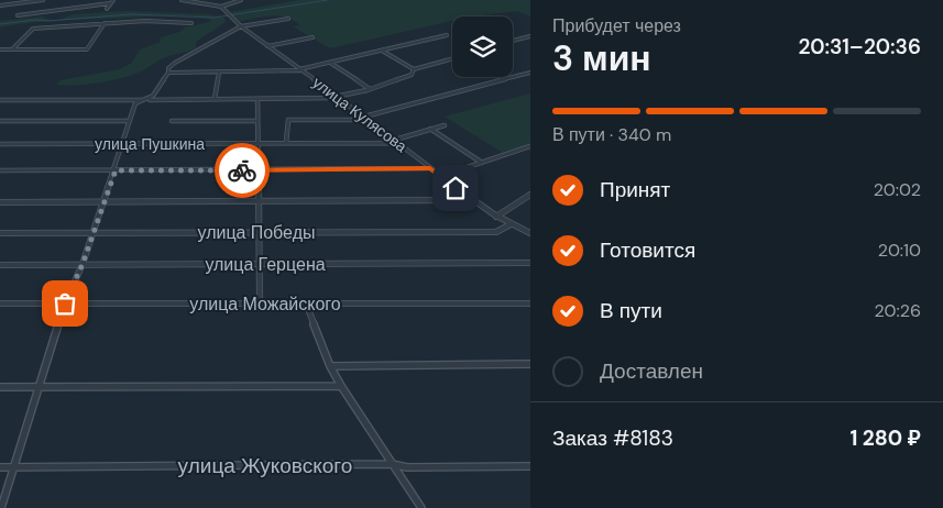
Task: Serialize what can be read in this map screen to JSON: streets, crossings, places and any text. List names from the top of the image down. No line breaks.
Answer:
{"streets":{"street":["улица Кулясова","улица Пушкина","улица Победы","улица Герцена","улица Можайского","улица Жуковского"]},"crossings":[["улица Кулясова","улица Пушкина"],["улица Кулясова","улица Победы"]],"page":{"heading":["3 мин","Прибудет через","20:31–20:36"],"panel":["Заказ #8183","1 280 ₽"],"bar":"В пути · 340 m","list":[["Принят","20:02"],["Готовится","20:10"],["В пути","20:26"],"Доставлен"]}}
